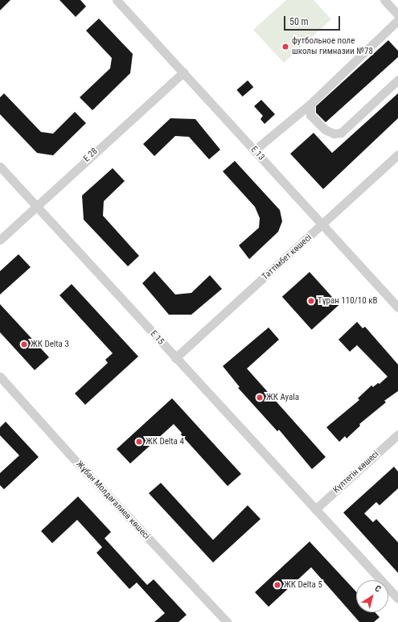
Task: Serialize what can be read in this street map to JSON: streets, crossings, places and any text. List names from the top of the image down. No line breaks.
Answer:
{"streets":{"street":["E 13","E 28","Тәттімбет көшесі","E 15","Күлтегін көшесі","Жұбан Молдағалиев көшесі"]},"crossings":[["E 13","E 28"],["E 13","Тәттімбет көшесі"],["E 28","E 15"],["Тәттімбет көшесі","E 15"],["E 15","Күлтегін көшесі"]],"places":["футбольное поле школы гимназии №78","Тұран 110/10 кВ","ЖК Delta 3","ЖК Ayala","ЖК Delta 4","ЖК Delta 5"],"scale_bar":"50 m","north":"top right"}
